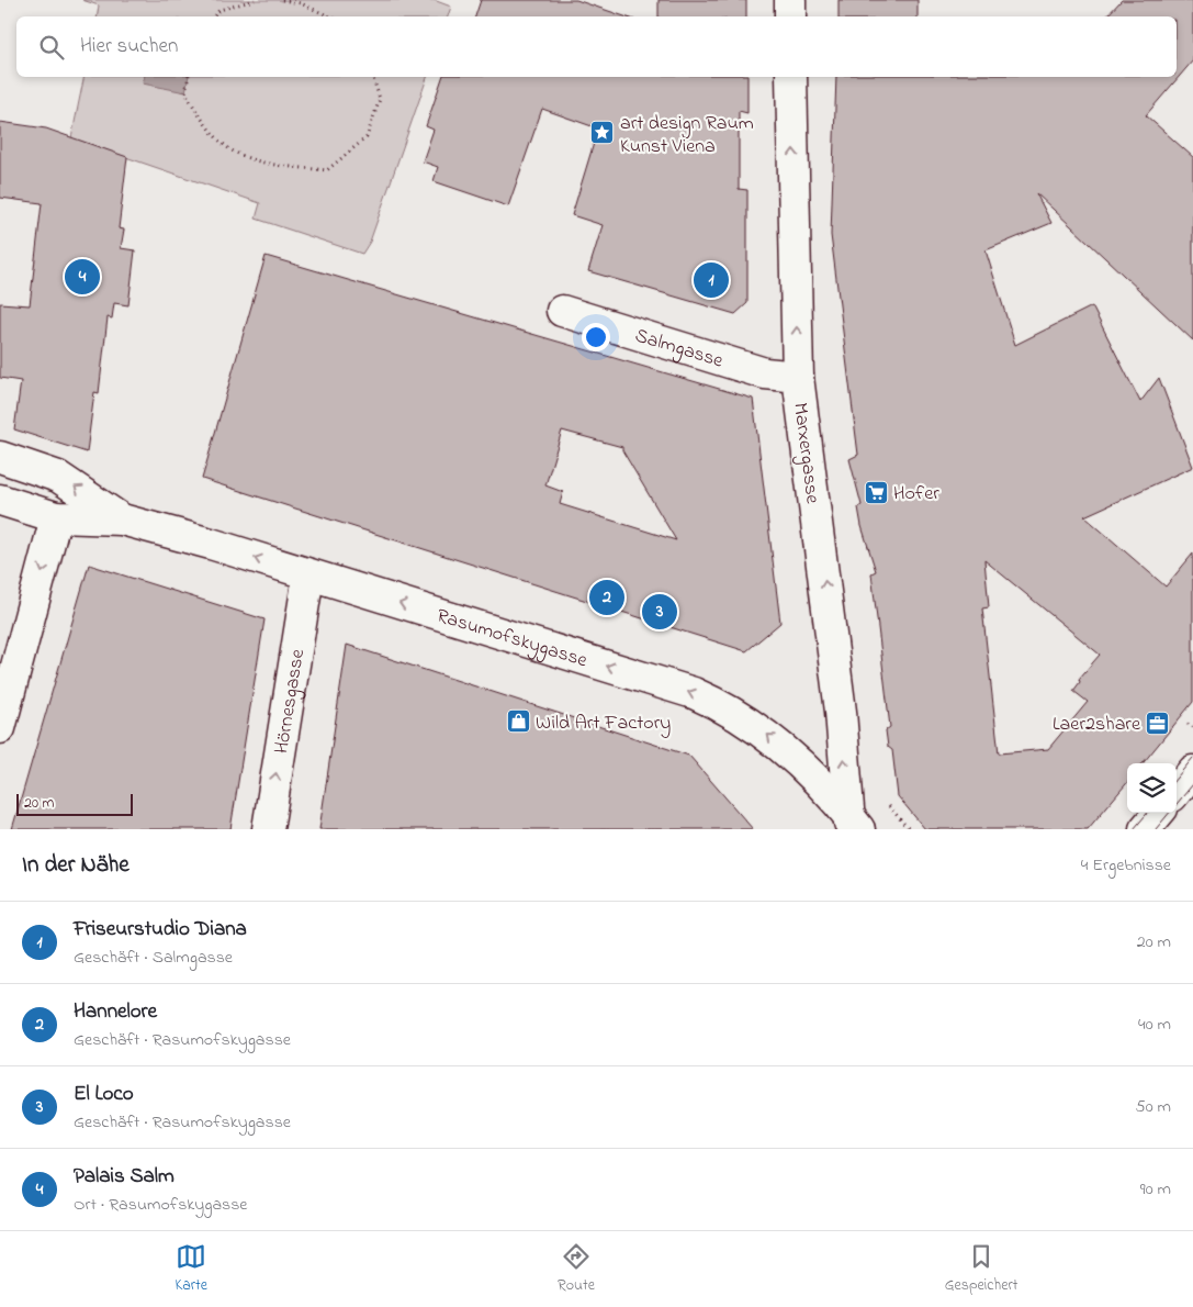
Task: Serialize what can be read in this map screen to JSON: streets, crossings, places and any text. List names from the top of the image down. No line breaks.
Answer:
{"streets":{"street":["Salmgasse","Marxergasse","Rasumofskygasse","Hörnesgasse"]},"crossings":[["Salmgasse","Marxergasse"],["Marxergasse","Rasumofskygasse"],["Rasumofskygasse","Hörnesgasse"]],"one_way":["Marxergasse","Rasumofskygasse"],"places":{"place":["art design Raum Kunst Viena"],"supermarket":["Hofer"],"shop":["Wild Art Factory"],"office":["Laer2share"]},"scale_bar":"20 m","page":{"search":"Hier suchen","pins":["4","1","2","3"],"scale":"20 m","heading":["In der Nähe","4 Ergebnisse"],"list":[{"mark":"1","name":"Friseurstudio Diana","note":"Geschäft · Salmgasse","value":"20 m"},{"mark":"2","name":"Hannelore","note":"Geschäft · Rasumofskygasse","value":"40 m"},{"mark":"3","name":"El Loco","note":"Geschäft · Rasumofskygasse","value":"50 m"},{"mark":"4","name":"Palais Salm","note":"Ort · Rasumofskygasse","value":"90 m"}],"nav":["Karte","Route","Gespeichert"]}}
